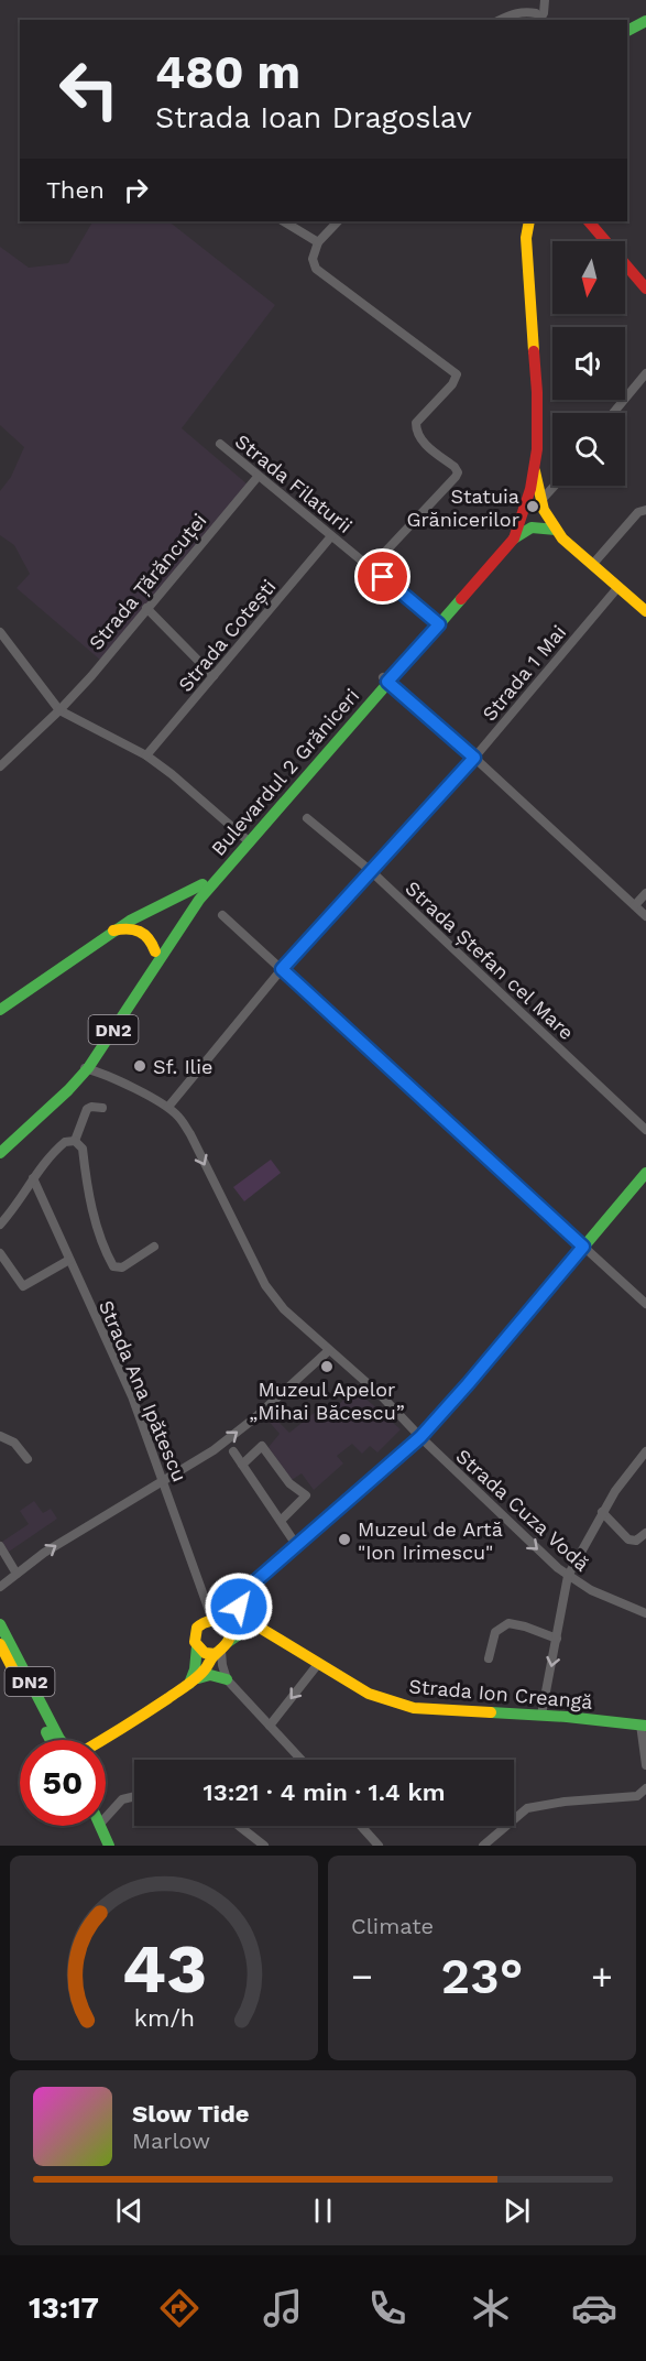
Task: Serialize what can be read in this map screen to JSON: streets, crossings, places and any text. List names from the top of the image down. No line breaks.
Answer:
{"streets":{"main road":["Bulevardul 2 Grăniceri","DN2","Strada Ion Creangă"],"street":["Strada Filaturii","Strada Țărăncuței","Strada Cotești","Strada 1 Mai","Strada Ștefan cel Mare","Strada Ana Ipătescu","Strada Cuza Vodă"]},"crossings":[["Strada Filaturii","Strada Țărăncuței"],["Strada Filaturii","Strada Cotești"],["Strada Filaturii","Bulevardul 2 Grăniceri"],["Strada 1 Mai","Strada Ștefan cel Mare"],["Strada 1 Mai","Strada Cuza Vodă"],["Bulevardul 2 Grăniceri","DN2"]],"one_way":["Strada Cuza Vodă"],"places":["Statuia Grănicerilor","Sf. Ilie","Muzeul Apelor „Mihai Băcescu”","Muzeul de Artă \"Ion Irimescu\""],"north":"bottom","page":{"turn":["480 m","Strada Ioan Dragoslav"],"then":"Then","limit":"50","trip":"13:21 · 4 min · 1.4 km","tile":"Climate","heat":["−","23°","+"],"song":["Slow Tide","Marlow"],"tabs":"13:17","gauge":["43","km/h"]}}
